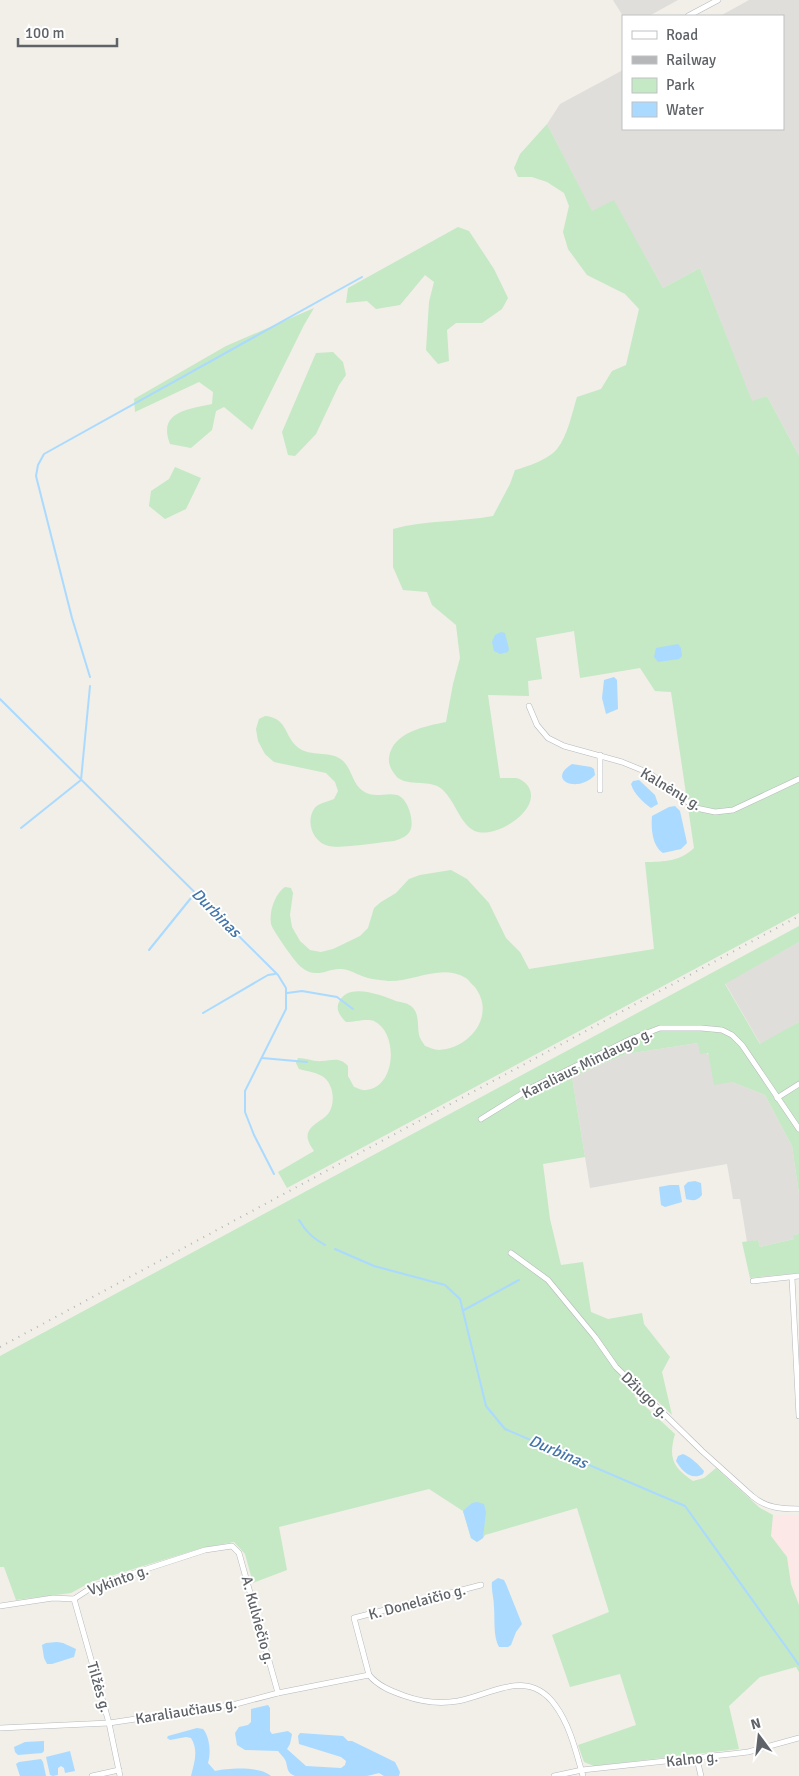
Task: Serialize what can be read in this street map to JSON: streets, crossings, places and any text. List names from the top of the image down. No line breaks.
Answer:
{"streets":{"street":["Kalnėnų g.","Karaliaus Mindaugo g.","Džiugo g.","Vykinto g.","K. Donelaičio g.","A. Kulviečio g.","Tilžės g.","Karaliaučiaus g.","Kalno g."]},"crossings":[["Vykinto g.","A. Kulviečio g."],["Vykinto g.","Tilžės g."],["K. Donelaičio g.","Karaliaučiaus g."],["A. Kulviečio g.","Karaliaučiaus g."],["Tilžės g.","Karaliaučiaus g."]],"water":["Durbinas"],"legend":["Road","Railway","Park","Water"],"scale_bar":"100 m","north":"top"}
